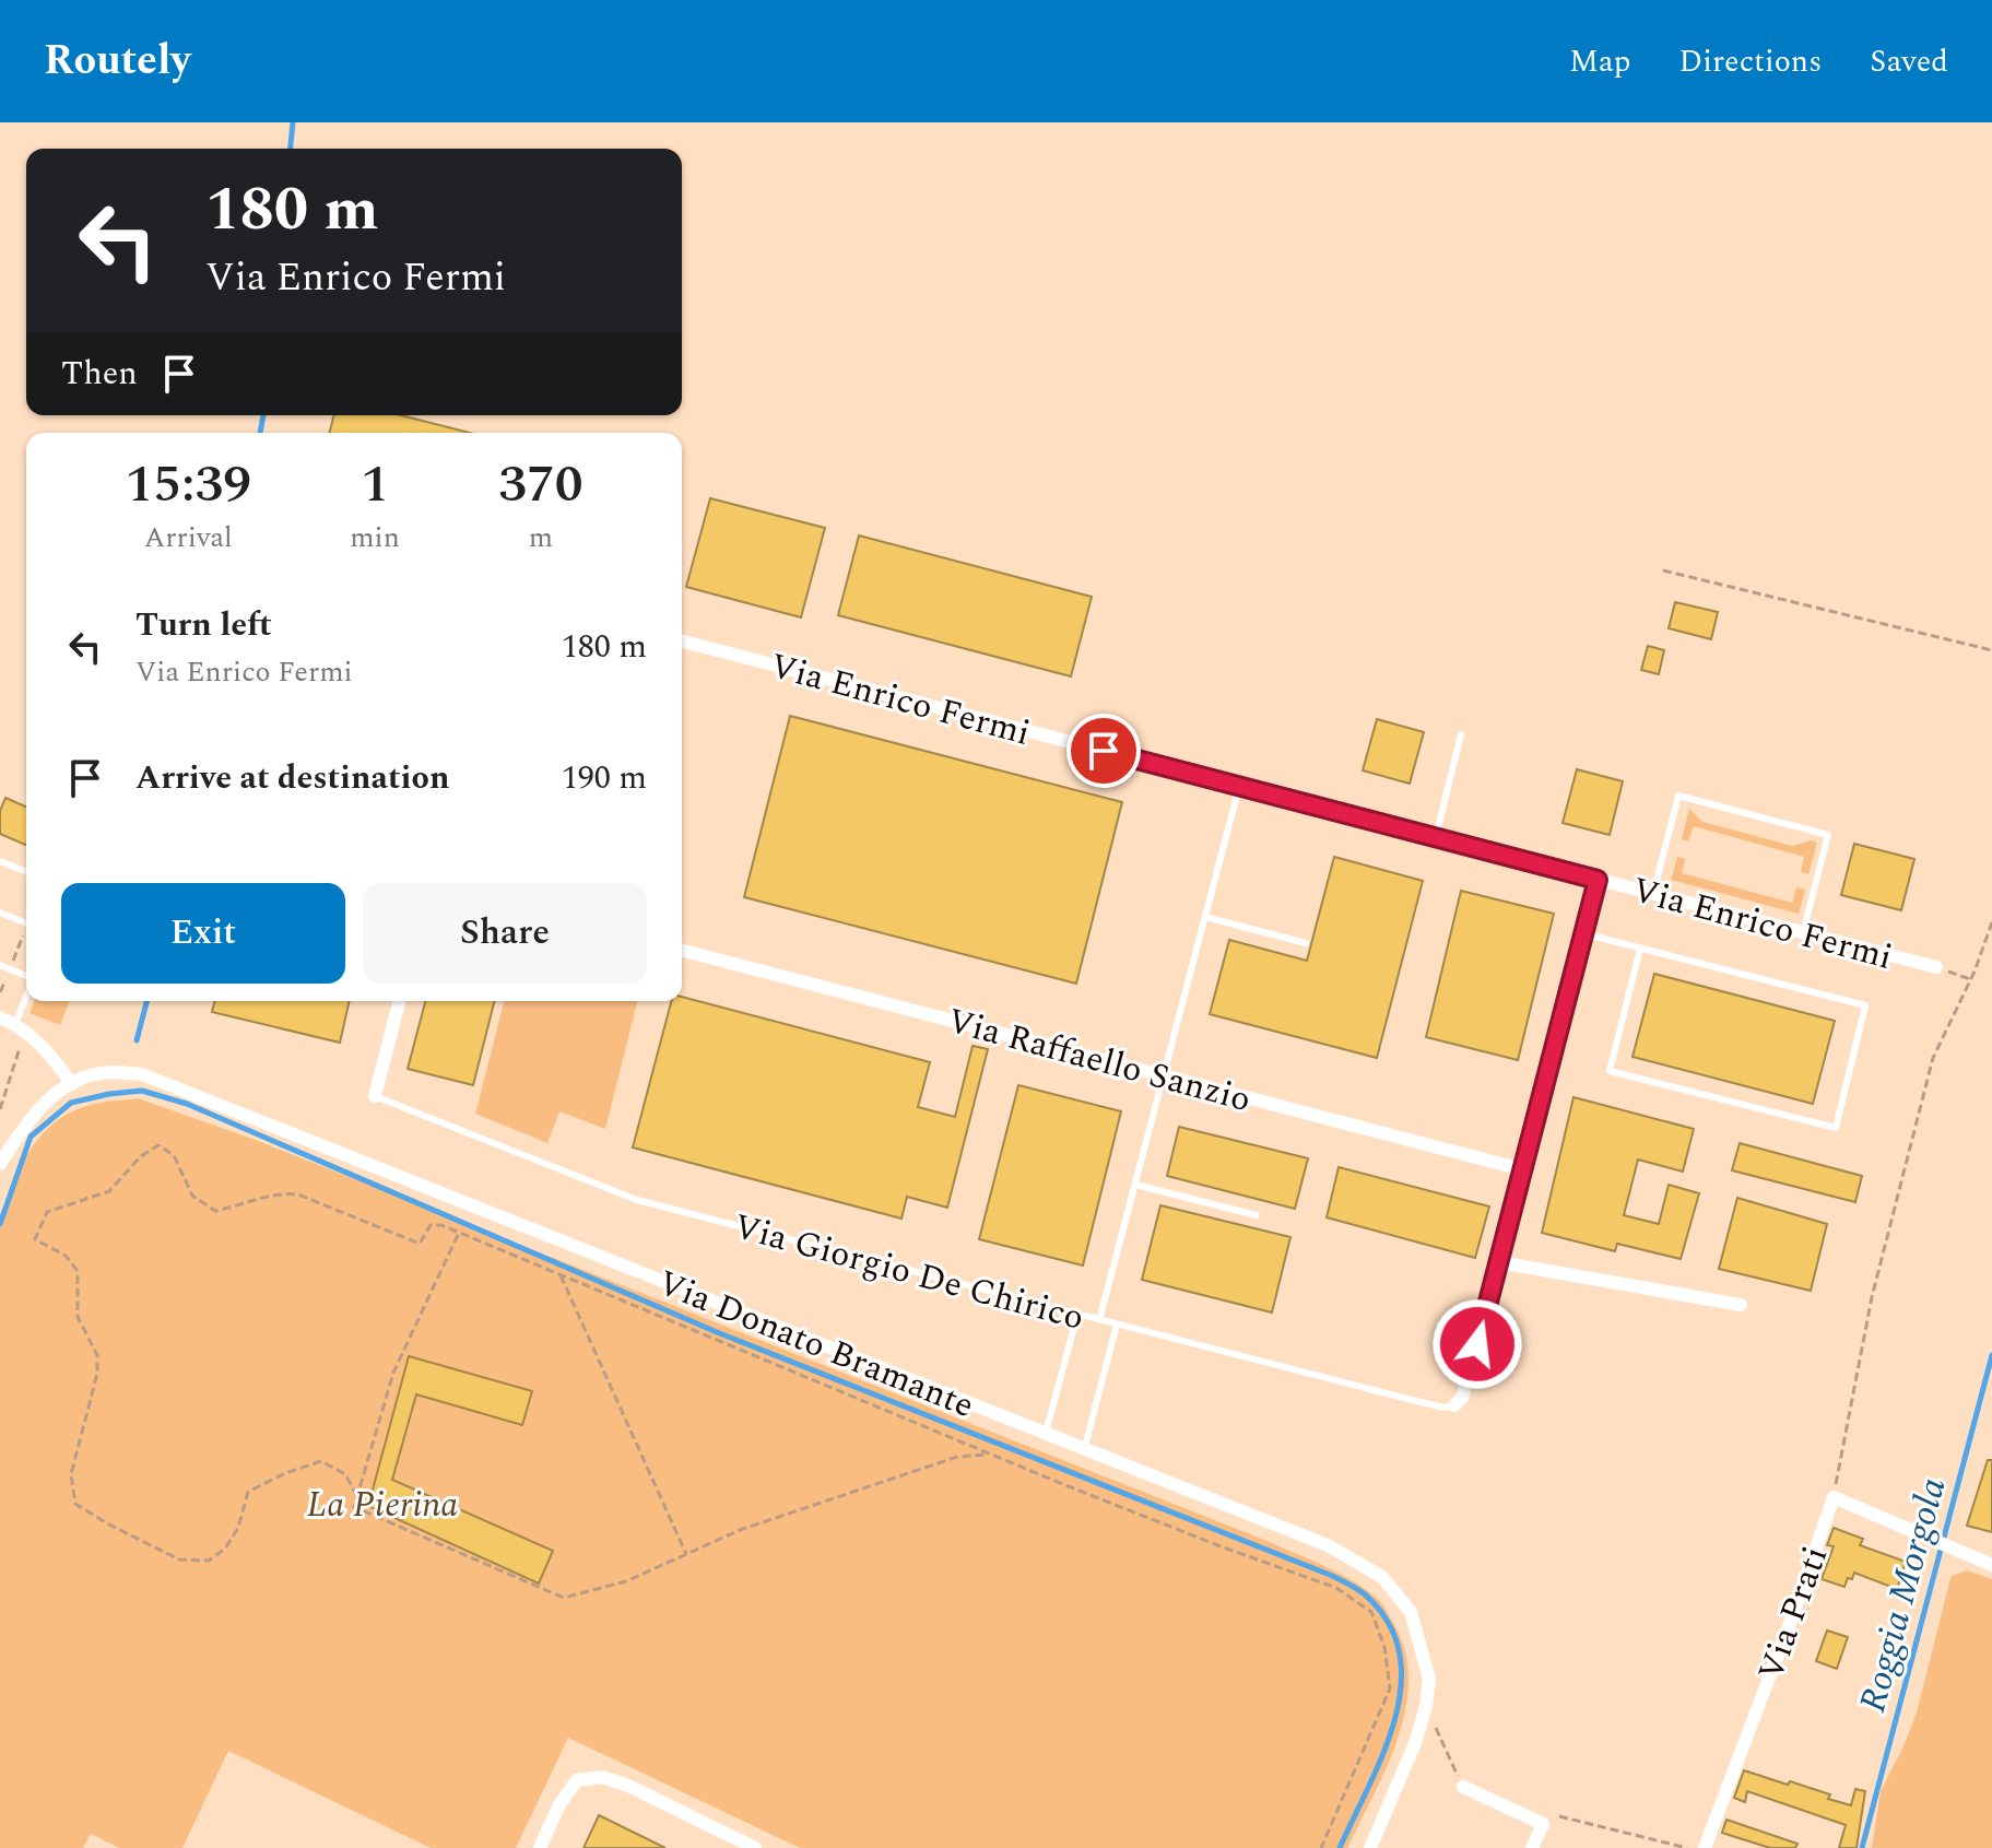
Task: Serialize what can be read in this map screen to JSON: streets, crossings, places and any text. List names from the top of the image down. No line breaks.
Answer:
{"streets":{"street":["Via Enrico Fermi","Via Raffaello Sanzio","Via Donato Bramante","Via Prati"],"lane":["Via Giorgio De Chirico"]},"water":["Roggia Morgola"],"parks":["La Pierina"],"page":{"header":"Routely","nav":["Map","Directions","Saved"],"turn":["180 m","Via Enrico Fermi"],"then":"Then","eta":["15:39","Arrival","1","min","370","m"],"list":[{"name":"Turn left","note":"Via Enrico Fermi","value":"180 m"},{"name":"Arrive at destination","value":"190 m"}],"buttons":["Exit","Share"]}}
